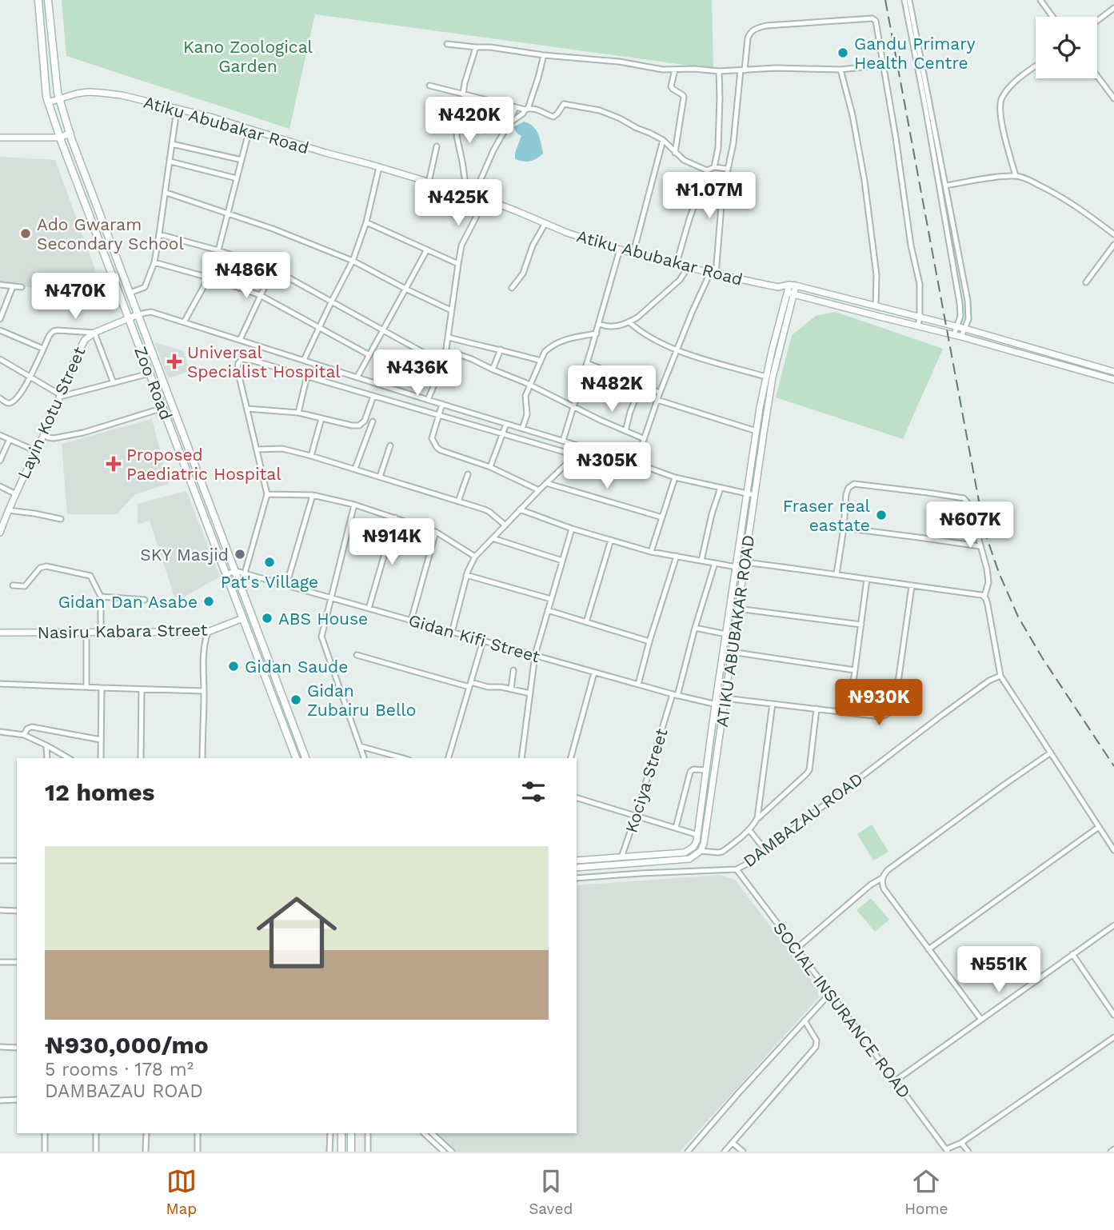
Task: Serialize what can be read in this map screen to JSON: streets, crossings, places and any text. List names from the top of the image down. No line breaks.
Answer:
{"streets":{"main road":["Zoo Road"],"street":["Atiku Abubakar Road","Layin Kotu Street","Nasiru Kabara Street","ATIKU ABUBAKAR ROAD","Gidan Kifi Street","Kociya Street","DAMBAZAU ROAD","SOCIAL INSURANCE ROAD"]},"crossings":[["Atiku Abubakar Road","Zoo Road"],["Atiku Abubakar Road","ATIKU ABUBAKAR ROAD"],["Zoo Road","Layin Kotu Street"],["Zoo Road","Nasiru Kabara Street"],["Zoo Road","Gidan Kifi Street"],["ATIKU ABUBAKAR ROAD","Gidan Kifi Street"],["Gidan Kifi Street","Kociya Street"],["Kociya Street","DAMBAZAU ROAD"],["DAMBAZAU ROAD","SOCIAL INSURANCE ROAD"]],"parks":["Kano Zoological Garden"],"places":{"other":["Gandu Primary Health Centre","Ado Gwaram Secondary School","Fraser real eastate","SKY Masjid","Pat's Village","Gidan Dan Asabe","ABS House","Gidan Saude","Gidan Zubairu Bello"],"health":["Universal Specialist Hospital","Proposed Paediatric Hospital"]},"page":{"price":["₦420K","₦1.07M","₦425K","₦486K","₦470K","₦436K","₦482K","₦305K","₦607K","₦914K","₦930K","₦551K"],"heading":"12 homes","list":[{"name":"₦930,000/mo","note":"5 rooms · 178 m² · DAMBAZAU ROAD"}],"tabs":["Map","Saved","Home"]}}
